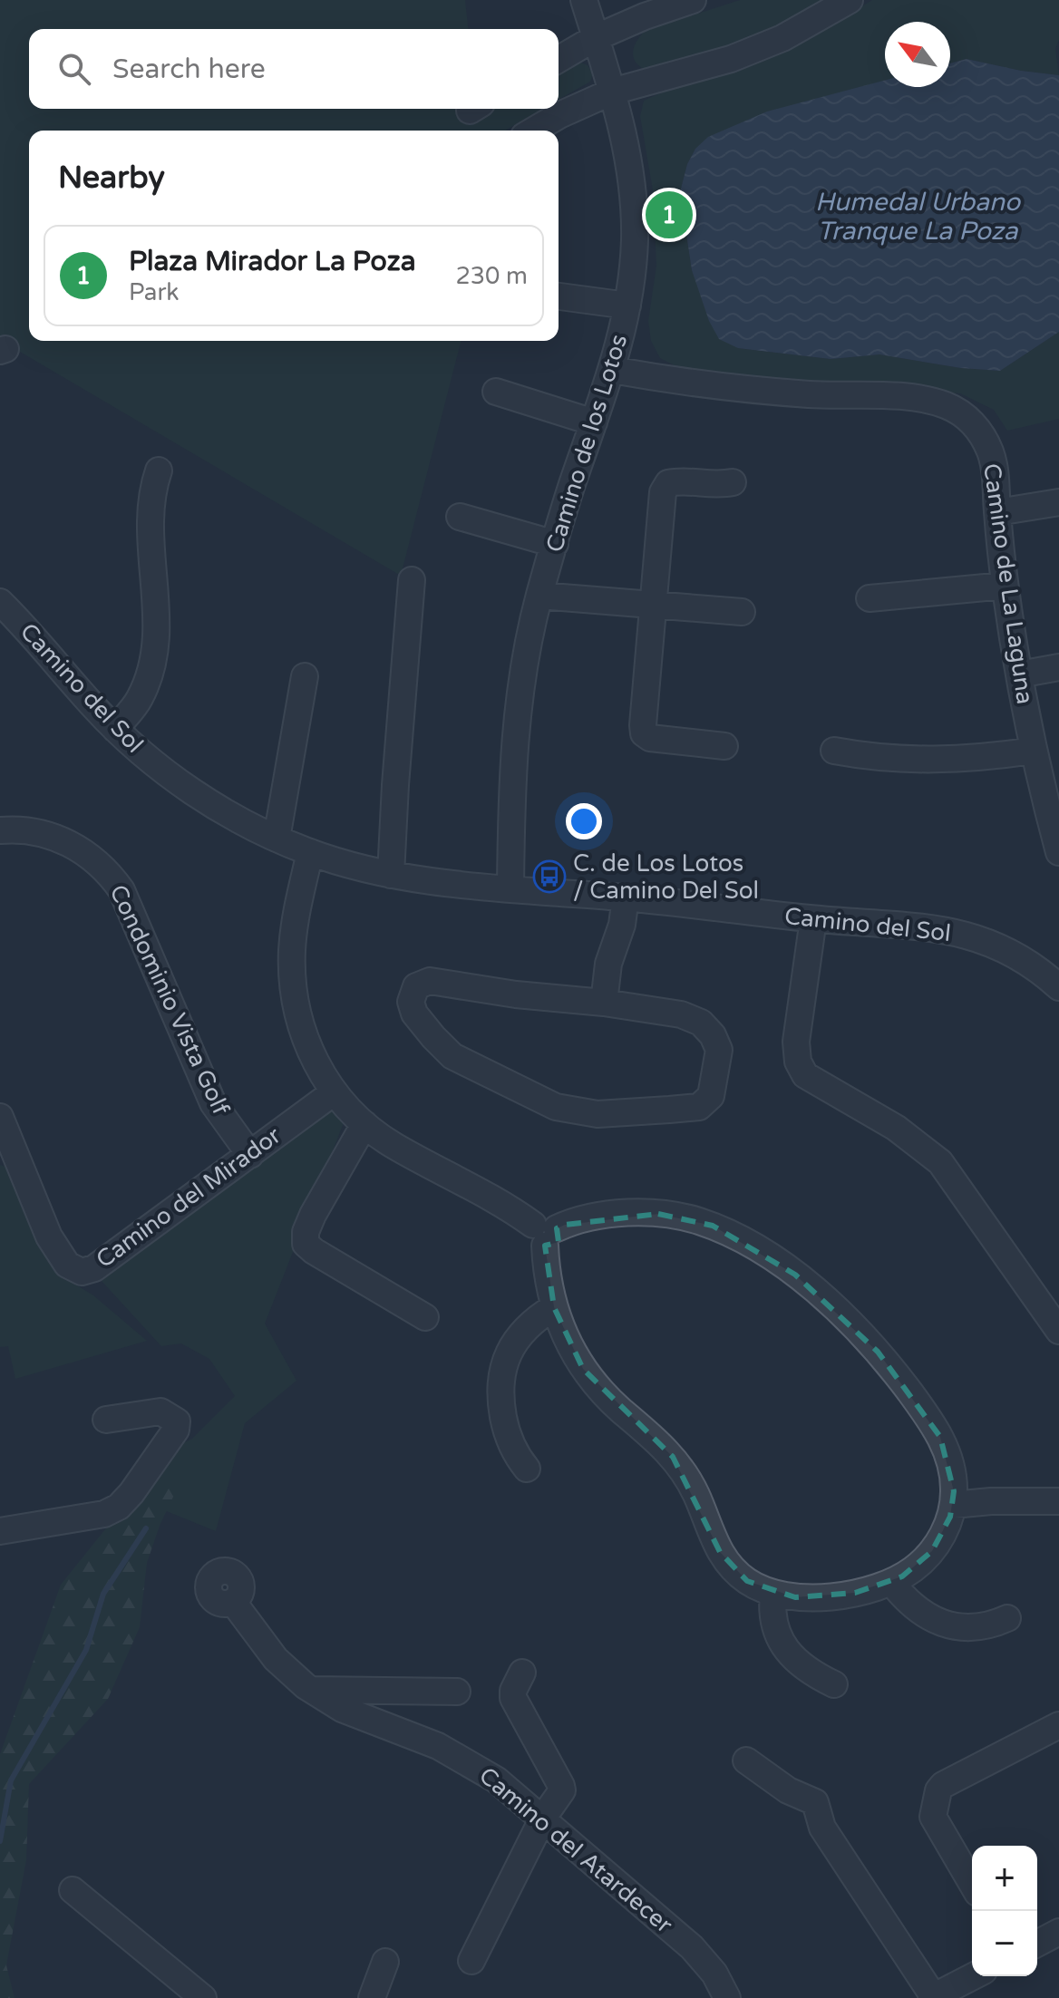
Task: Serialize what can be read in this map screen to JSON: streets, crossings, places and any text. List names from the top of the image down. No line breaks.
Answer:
{"streets":{"street":["Camino de los Lotos","Camino de La Laguna","Camino del Sol","Condominio Vista Golf","Camino del Mirador","Camino del Atardecer"]},"crossings":[["Camino de los Lotos","Camino de La Laguna"],["Camino de los Lotos","Camino del Sol"],["Condominio Vista Golf","Camino del Mirador"]],"water":["Humedal Urbano Tranque La Poza"],"places":{"bus stop":["C. de Los Lotos / Camino Del Sol"]},"north":"top left","page":{"search":"Search here","heading":"Nearby","pins":"1","list":[{"mark":"1","name":"Plaza Mirador La Poza","note":"Park","value":"230 m"}],"map_buttons":["+","−"]}}
